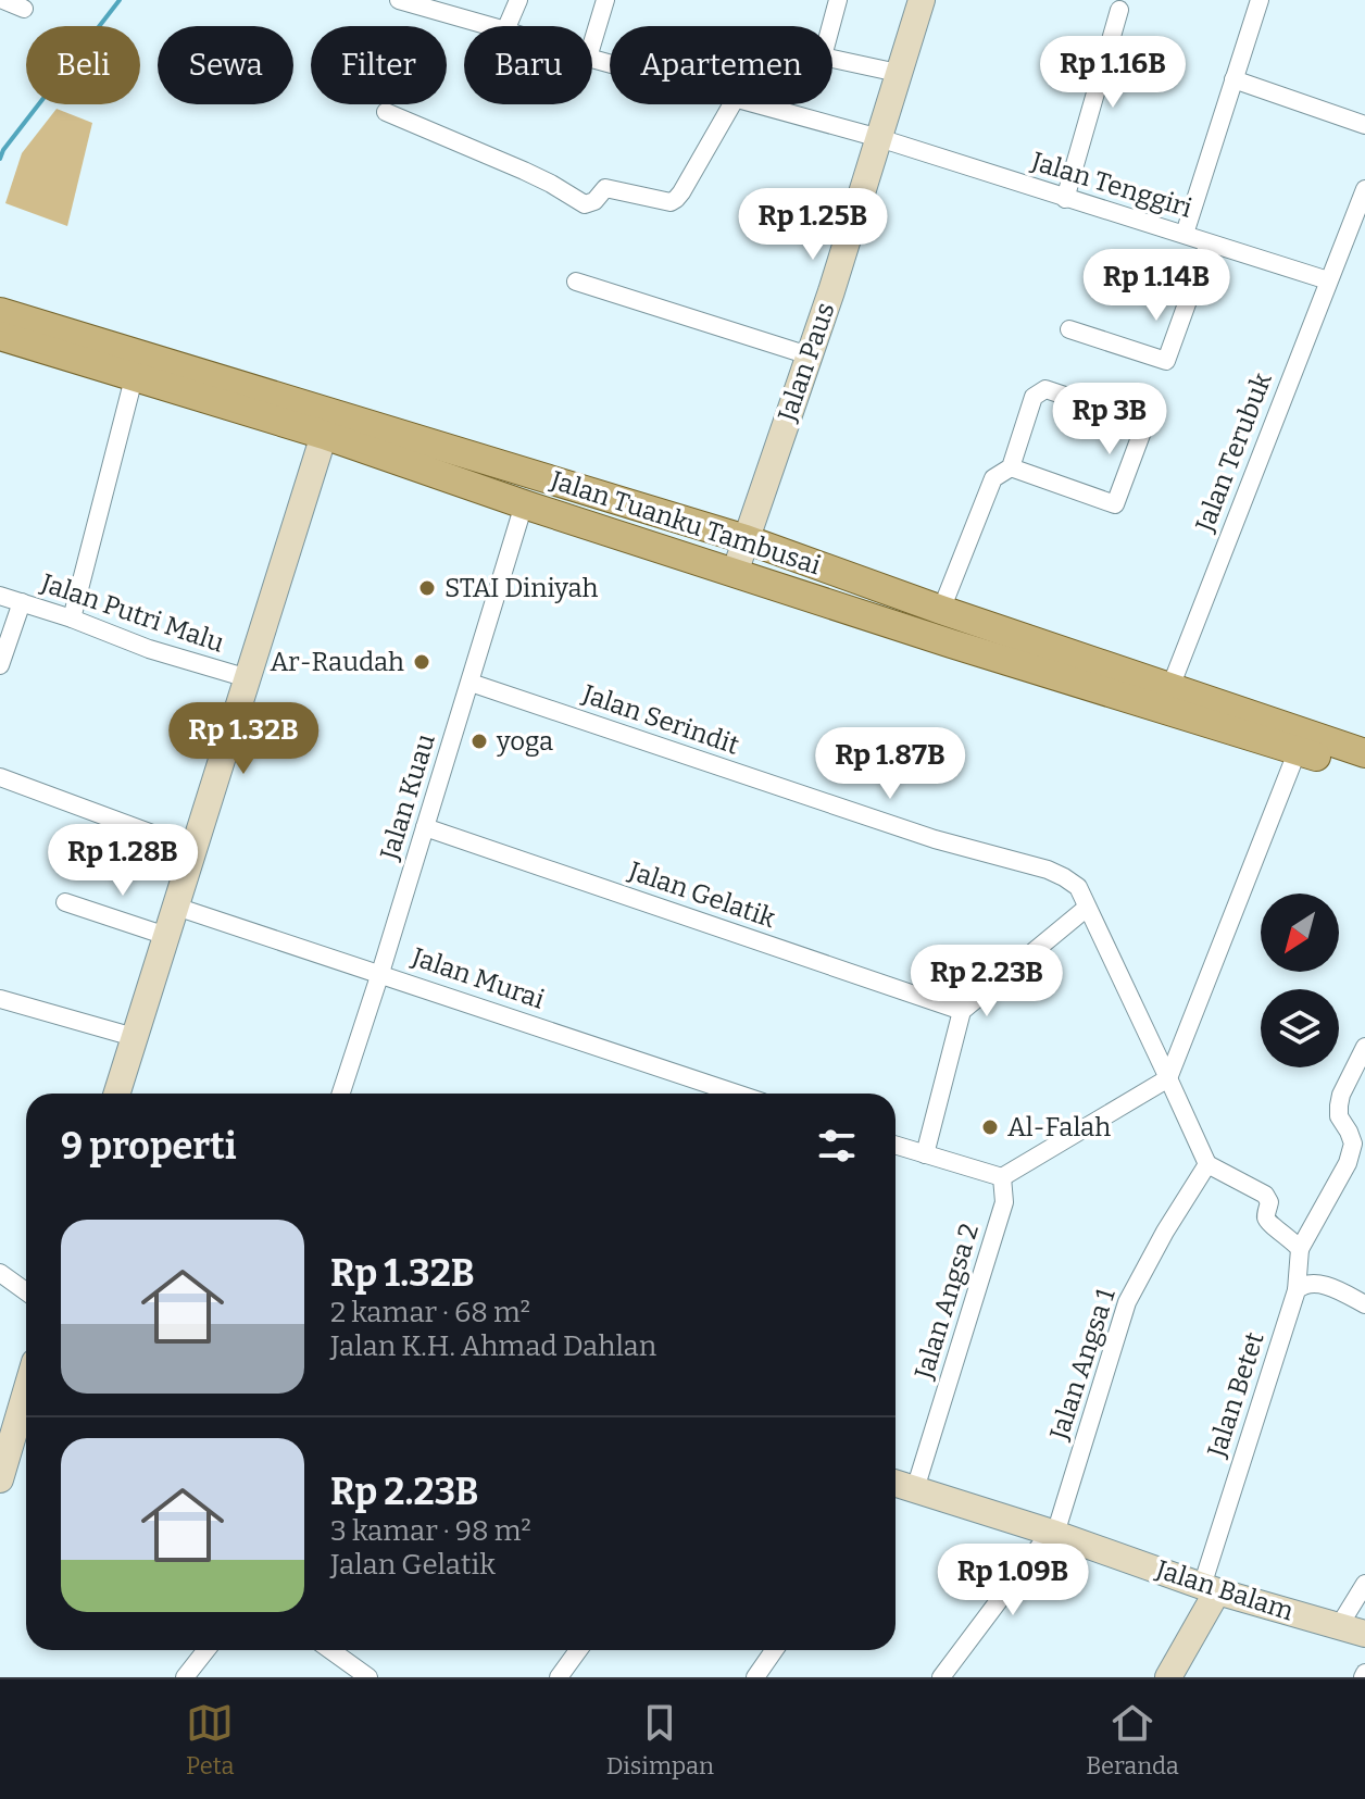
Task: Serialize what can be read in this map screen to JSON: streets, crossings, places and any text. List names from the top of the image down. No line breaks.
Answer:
{"streets":{"main road":["Jalan Paus","Jalan Tuanku Tambusai","Jalan Balam"],"street":["Jalan Tenggiri","Jalan Terubuk","Jalan Putri Malu","Jalan Serindit","Jalan Kuau","Jalan Gelatik","Jalan Murai","Jalan Angsa 2","Jalan Angsa 1","Jalan Betet"]},"crossings":[["Jalan Tenggiri","Jalan Paus"],["Jalan Tenggiri","Jalan Terubuk"],["Jalan Paus","Jalan Tuanku Tambusai"],["Jalan Terubuk","Jalan Tuanku Tambusai"],["Jalan Tuanku Tambusai","Jalan Kuau"],["Jalan Serindit","Jalan Kuau"],["Jalan Kuau","Jalan Gelatik"],["Jalan Kuau","Jalan Murai"],["Jalan Angsa 2","Jalan Balam"],["Jalan Angsa 1","Jalan Balam"],["Jalan Betet","Jalan Balam"]],"places":["STAI Diniyah","Ar-Raudah","yoga","Al-Falah"],"north":"bottom left","page":{"chip":["Beli","Sewa","Filter","Baru","Apartemen"],"price":["Rp 1.16B","Rp 1.25B","Rp 1.14B","Rp 3B","Rp 1.32B","Rp 1.87B","Rp 1.28B","Rp 2.23B","Rp 1.09B"],"heading":"9 properti","list":[{"name":"Rp 1.32B","note":"2 kamar · 68 m² · Jalan K.H. Ahmad Dahlan"},{"name":"Rp 2.23B","note":"3 kamar · 98 m² · Jalan Gelatik"}],"tabs":["Peta","Disimpan","Beranda"]}}
